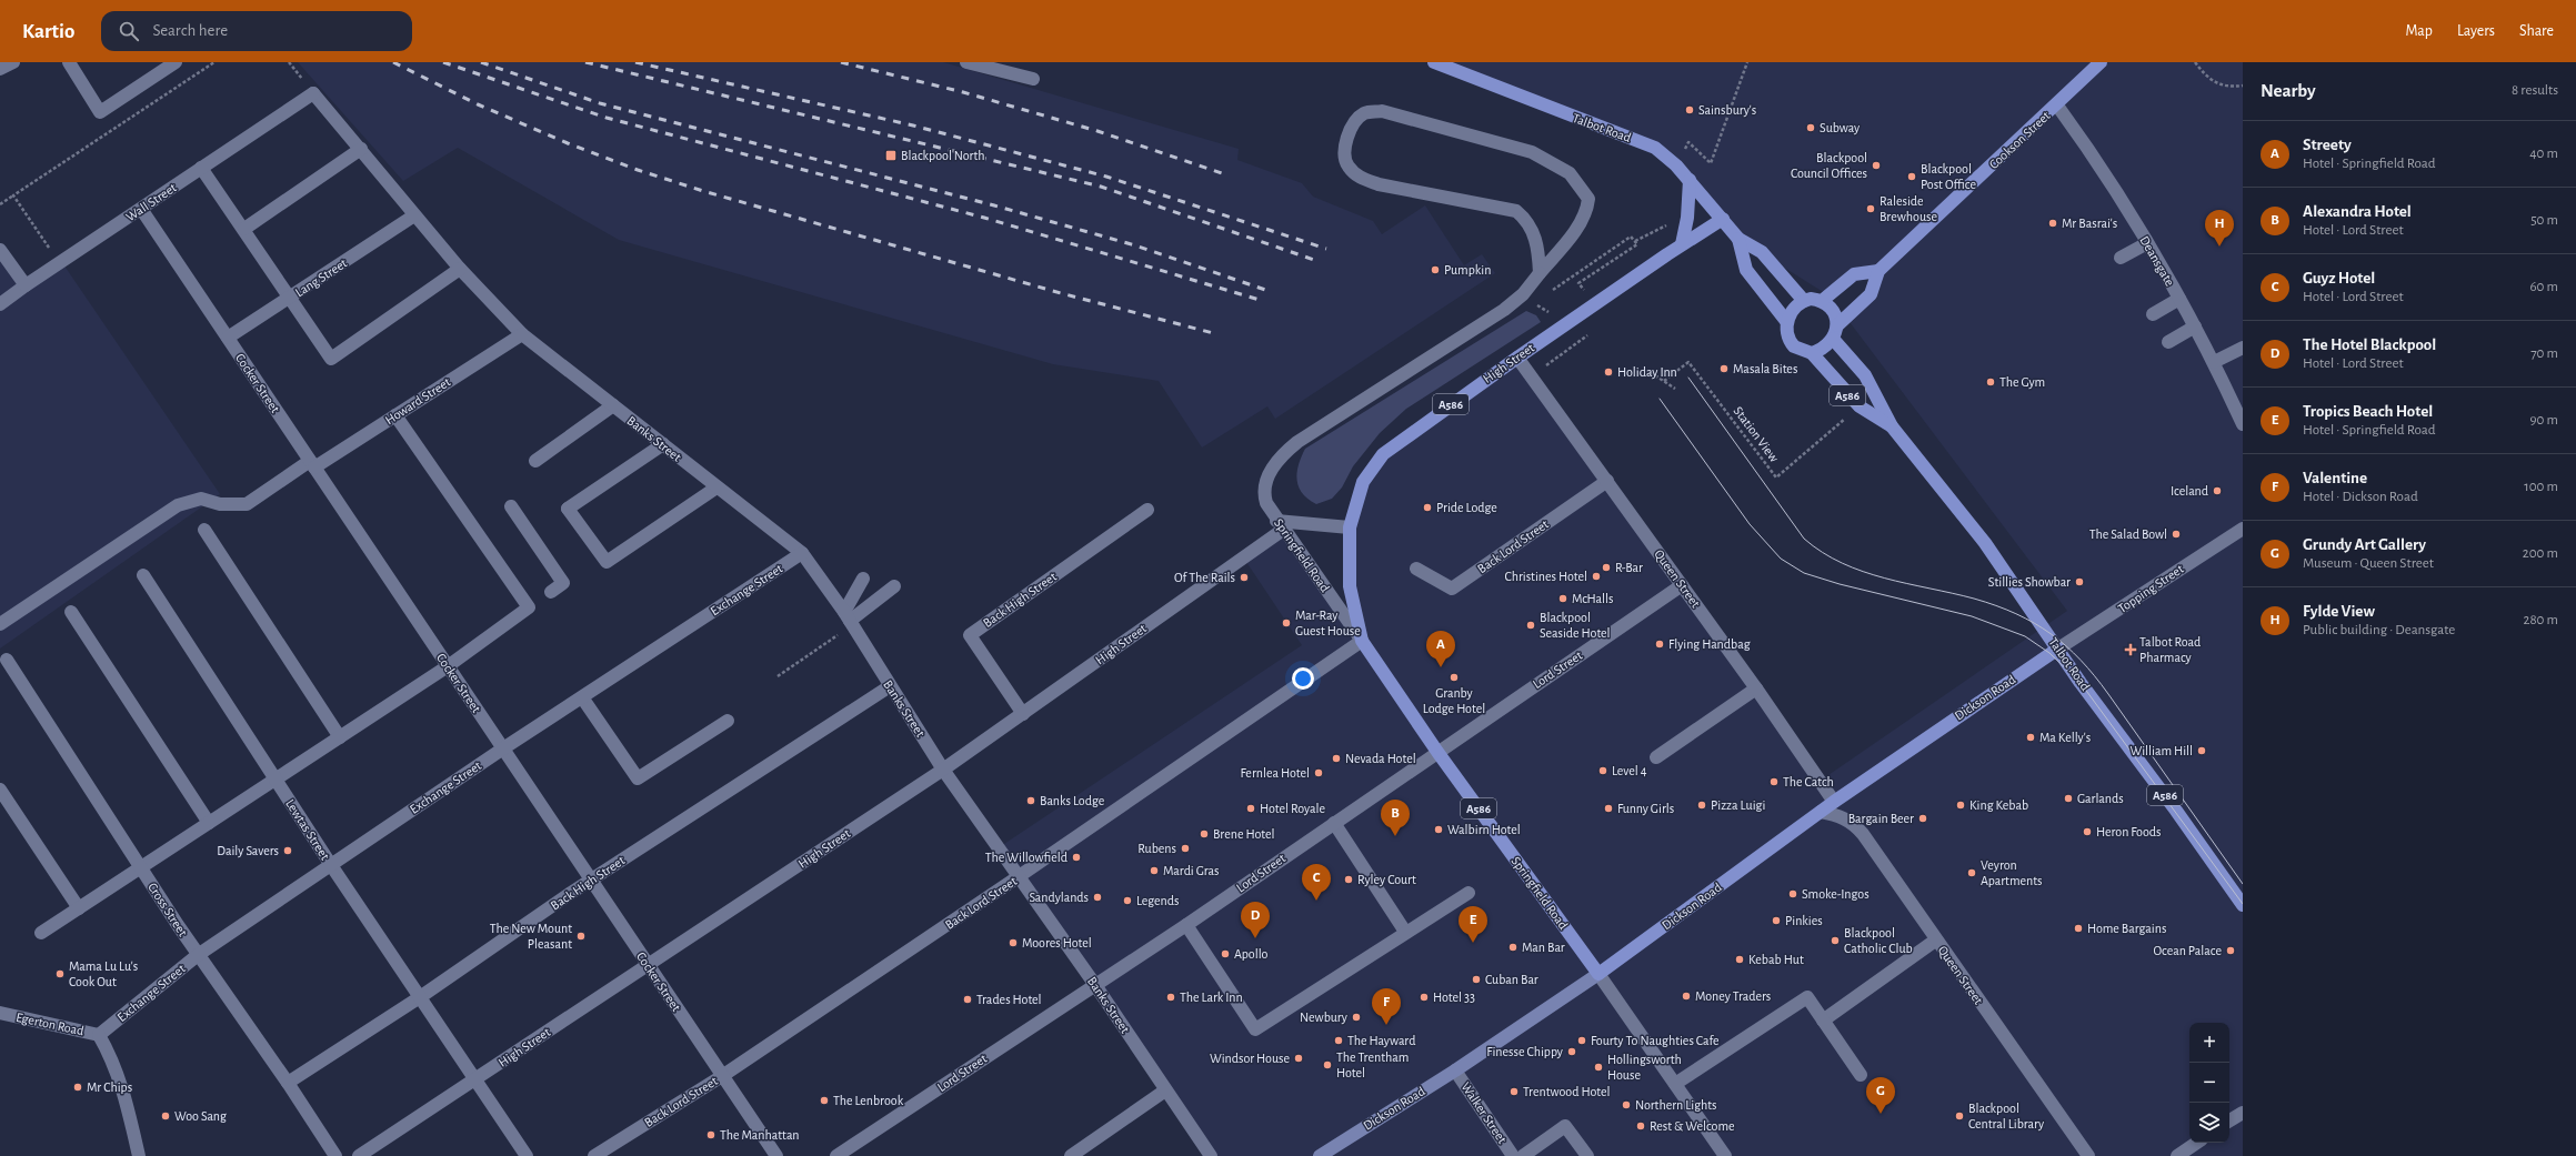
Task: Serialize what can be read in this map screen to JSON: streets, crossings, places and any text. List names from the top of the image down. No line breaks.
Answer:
{"streets":{"main road":["Talbot Road","Cookson Street","High Street","A586","Springfield Road","Dickson Road"],"street":["Wall Street","Deansgate","Lang Street","Cocker Street","Howard Street","Banks Street","Back Lord Street","Queen Street","Topping Street","Exchange Street","Back High Street","Lord Street","Lewtas Street","Cross Street","Egerton Road","Walker Street"],"path":["Station View"]},"crossings":[["Talbot Road","Cookson Street"],["Talbot Road","High Street"],["Talbot Road","A586"],["Talbot Road","Station View"],["Talbot Road","Topping Street"],["Talbot Road","Dickson Road"],["Cookson Street","Deansgate"],["Cookson Street","A586"],["Wall Street","Cocker Street"],["Wall Street","Banks Street"],["Lang Street","Cocker Street"],["Lang Street","Banks Street"],["High Street","Cocker Street"],["High Street","Banks Street"],["High Street","Back Lord Street"],["High Street","Springfield Road"],["High Street","Queen Street"],["High Street","Back High Street"],["High Street","Lewtas Street"],["Cocker Street","Howard Street"],["Cocker Street","Back Lord Street"],["Cocker Street","Exchange Street"],["Cocker Street","Back High Street"],["Howard Street","Banks Street"],["Banks Street","Back Lord Street"],["Banks Street","Exchange Street"],["Banks Street","Back High Street"],["Banks Street","Lord Street"],["Back Lord Street","Springfield Road"],["Back Lord Street","Queen Street"],["Springfield Road","Lord Street"],["Springfield Road","Dickson Road"],["Queen Street","Lord Street"],["Queen Street","Dickson Road"],["Topping Street","Dickson Road"],["Exchange Street","Lewtas Street"],["Exchange Street","Cross Street"],["Exchange Street","Egerton Road"],["Back High Street","Lewtas Street"],["Back High Street","Cross Street"],["Dickson Road","Walker Street"]],"places":{"other":["Sainsbury's","Subway","Blackpool Council Offices","Blackpool Post Office","Raleside Brewhouse","Mr Basrai's","Pumpkin","Masala Bites","Holiday Inn","The Gym","Iceland","Pride Lodge","The Salad Bowl","R-Bar","Christines Hotel","Of The Rails","Stillies Showbar","McHalls","Mar-Ray Guest House","Blackpool Seaside Hotel","Flying Handbag","Granby Lodge Hotel","Ma Kelly's","William Hill","Nevada Hotel","Level 4","Fernlea Hotel","The Catch","Garlands","Banks Lodge","Pizza Luigi","King Kebab","Hotel Royale","Funny Girls","Bargain Beer","Walbirn Hotel","Heron Foods","Brene Hotel","Rubens","Daily Savers","The Willowfield","Mardi Gras","Veyron Apartments","Ryley Court","Smoke-Ingos","Sandylands","Legends","Pinkies","Home Bargains","The New Mount Pleasant","Blackpool Catholic Club","Moores Hotel","Man Bar","Ocean Palace","Apollo","Kebab Hut","Mama Lu Lu's Cook Out","Cuban Bar","Money Traders","The Lark Inn","Hotel 33","Trades Hotel","Newbury","The Hayward","Fourty To Naughties Cafe","Finesse Chippy","Windsor House","The Trentham Hotel","Hollingsworth House","Mr Chips","Trentwood Hotel","The Lenbrook","Northern Lights","Woo Sang","Blackpool Central Library","Rest & Welcome","The Manhattan"],"transit":["Blackpool North"],"health":["Talbot Road Pharmacy"]},"page":{"header":"Kartio","search":"Search here","nav":["Map","Layers","Share"],"heading":["Nearby","8 results"],"list":[{"mark":"A","name":"Streety","note":"Hotel · Springfield Road","value":"40 m"},{"mark":"B","name":"Alexandra Hotel","note":"Hotel · Lord Street","value":"50 m"},{"mark":"C","name":"Guyz Hotel","note":"Hotel · Lord Street","value":"60 m"},{"mark":"D","name":"The Hotel Blackpool","note":"Hotel · Lord Street","value":"70 m"},{"mark":"E","name":"Tropics Beach Hotel","note":"Hotel · Springfield Road","value":"90 m"},{"mark":"F","name":"Valentine","note":"Hotel · Dickson Road","value":"100 m"},{"mark":"G","name":"Grundy Art Gallery","note":"Museum · Queen Street","value":"200 m"},{"mark":"H","name":"Fylde View","note":"Public building · Deansgate","value":"280 m"}],"pins":["H","A","B","C","D","E","F","G"],"map_buttons":["+","−"]}}
